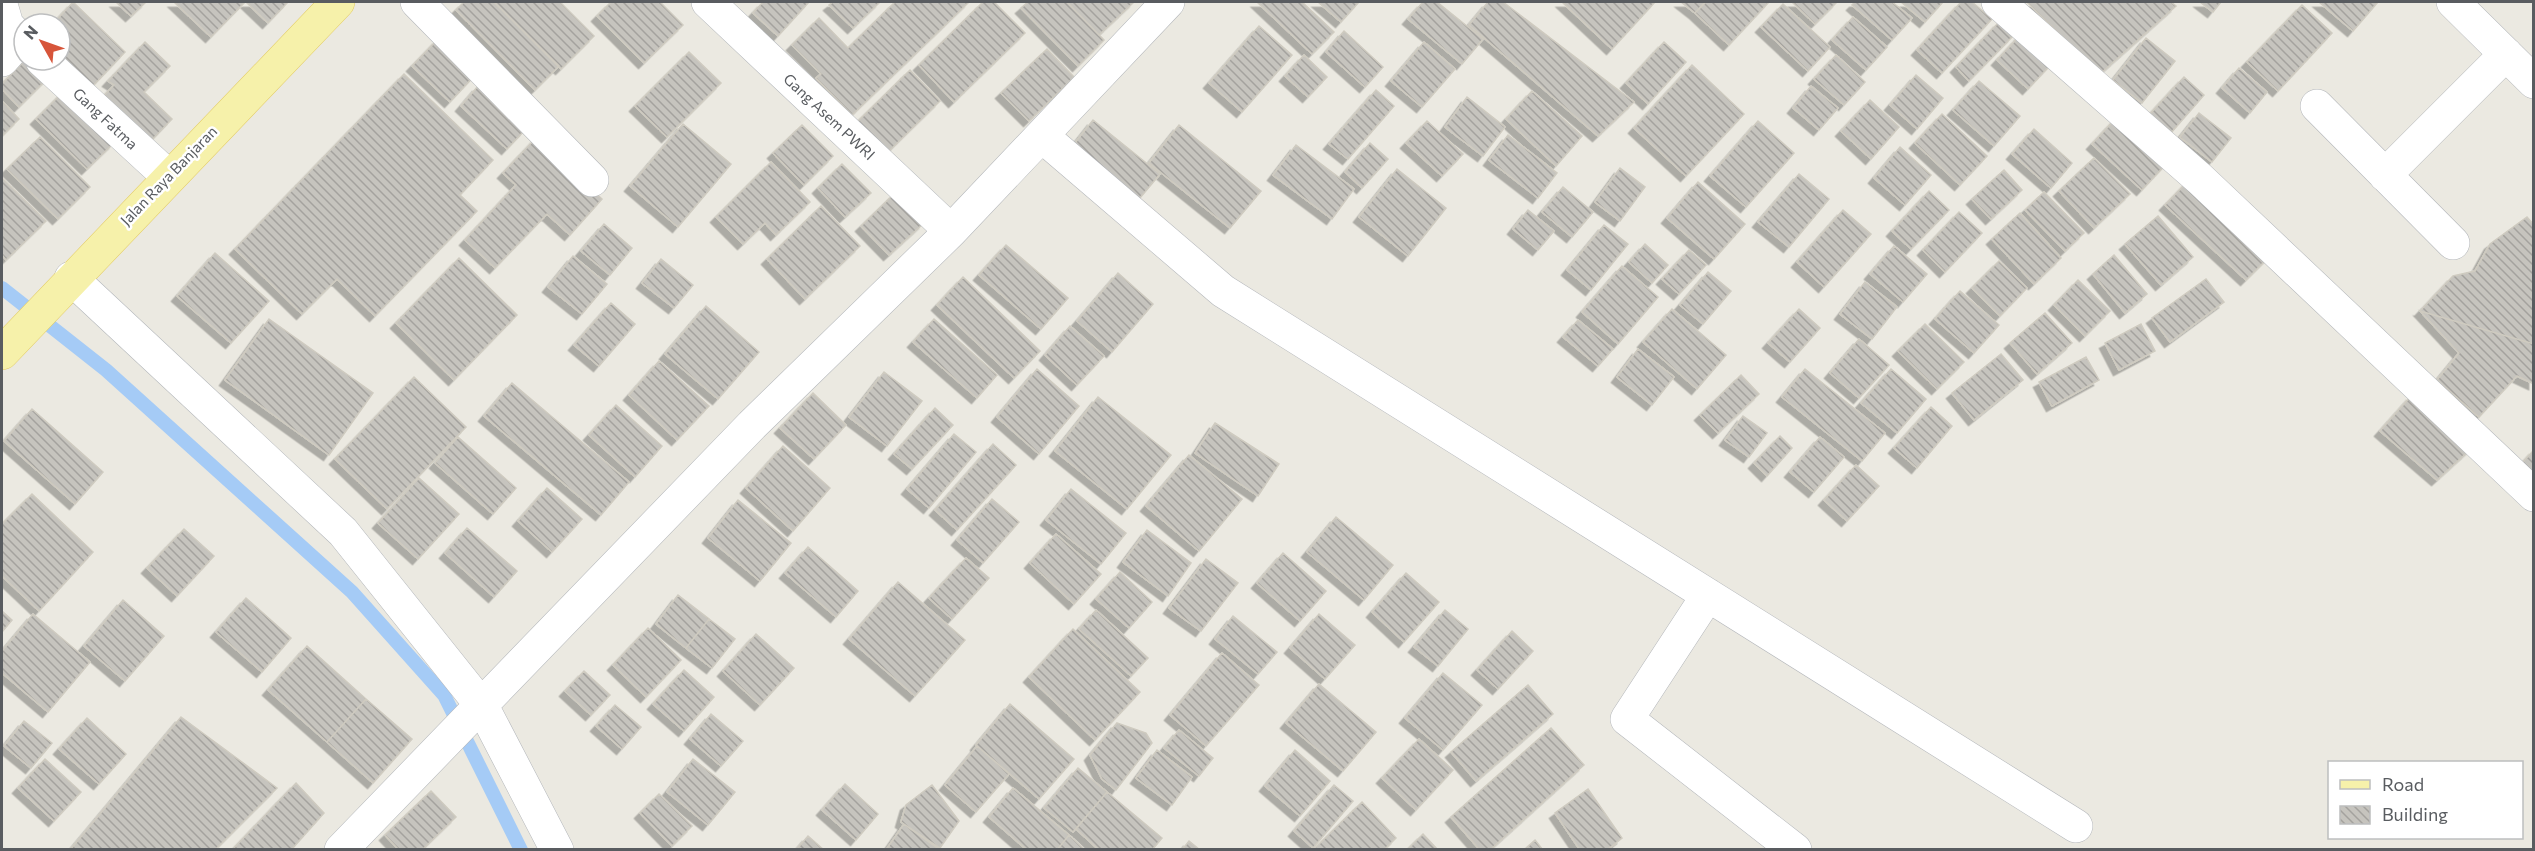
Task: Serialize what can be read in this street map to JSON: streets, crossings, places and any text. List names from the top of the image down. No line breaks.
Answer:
{"streets":{"main road":["Jalan Raya Banjaran"],"street":["Gang Asem PWRI","Gang Fatma"]},"crossings":[["Gang Fatma","Jalan Raya Banjaran"]],"legend":["Road","Building"],"north":"top left"}
